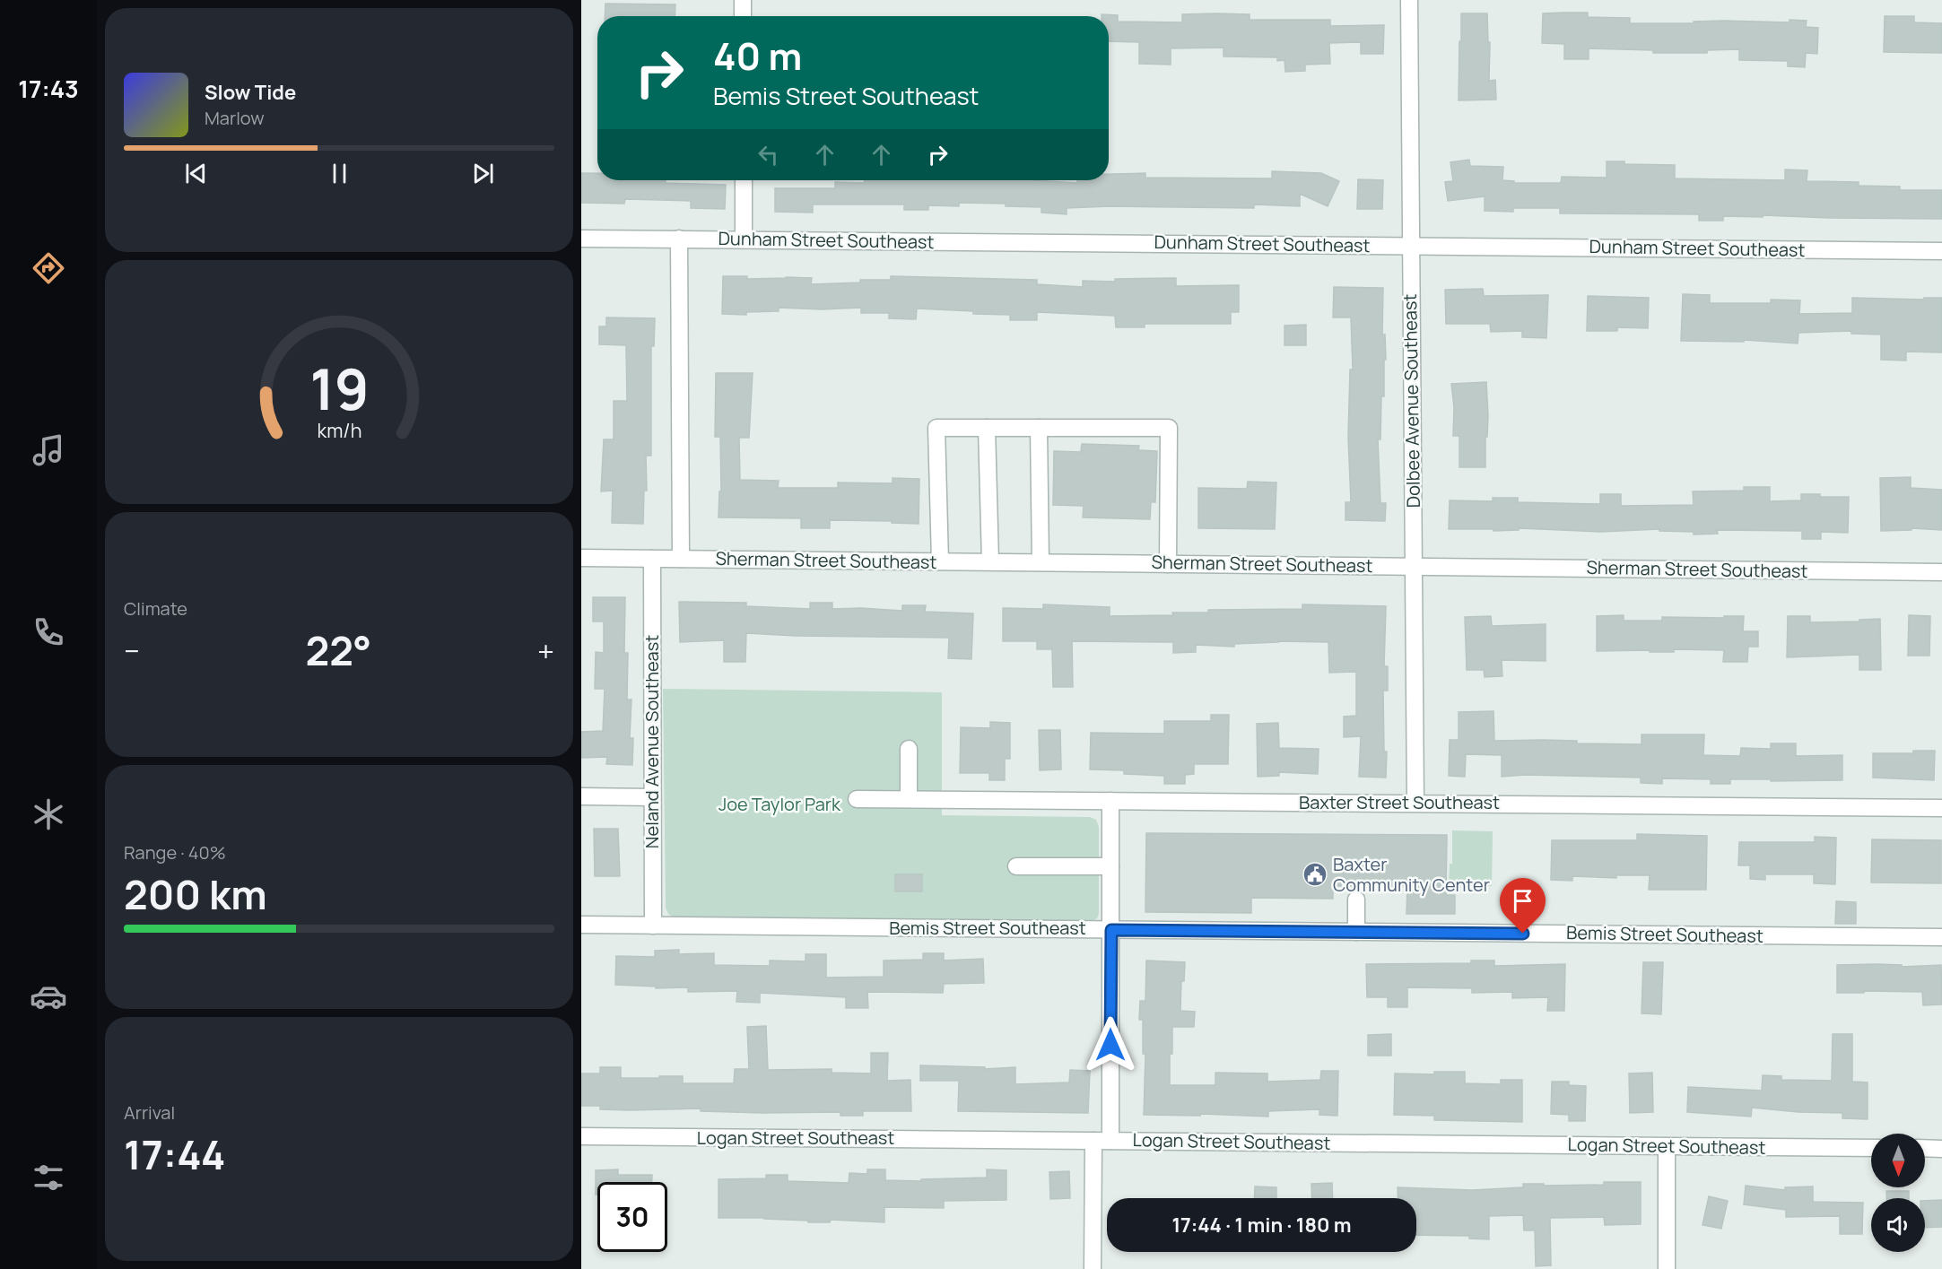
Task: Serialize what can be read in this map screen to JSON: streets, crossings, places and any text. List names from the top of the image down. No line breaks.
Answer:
{"streets":{"street":["Dunham Street Southeast","Dolbee Avenue Southeast","Sherman Street Southeast","Neland Avenue Southeast","Baxter Street Southeast","Bemis Street Southeast","Logan Street Southeast"]},"crossings":[["Dunham Street Southeast","Dolbee Avenue Southeast"],["Dolbee Avenue Southeast","Sherman Street Southeast"],["Dolbee Avenue Southeast","Baxter Street Southeast"],["Sherman Street Southeast","Neland Avenue Southeast"],["Neland Avenue Southeast","Bemis Street Southeast"]],"parks":["Joe Taylor Park"],"places":{"public building":["Baxter Community Center"]},"north":"bottom","page":{"tabs":"17:43","turn":["40 m","Bemis Street Southeast"],"song":["Slow Tide","Marlow"],"tile":["Climate",["Range · 40%","200 km"],["Arrival","17:44"]],"heat":["−","22°","+"],"limit":"30","trip":"17:44 · 1 min · 180 m","gauge":["19","km/h"]}}
